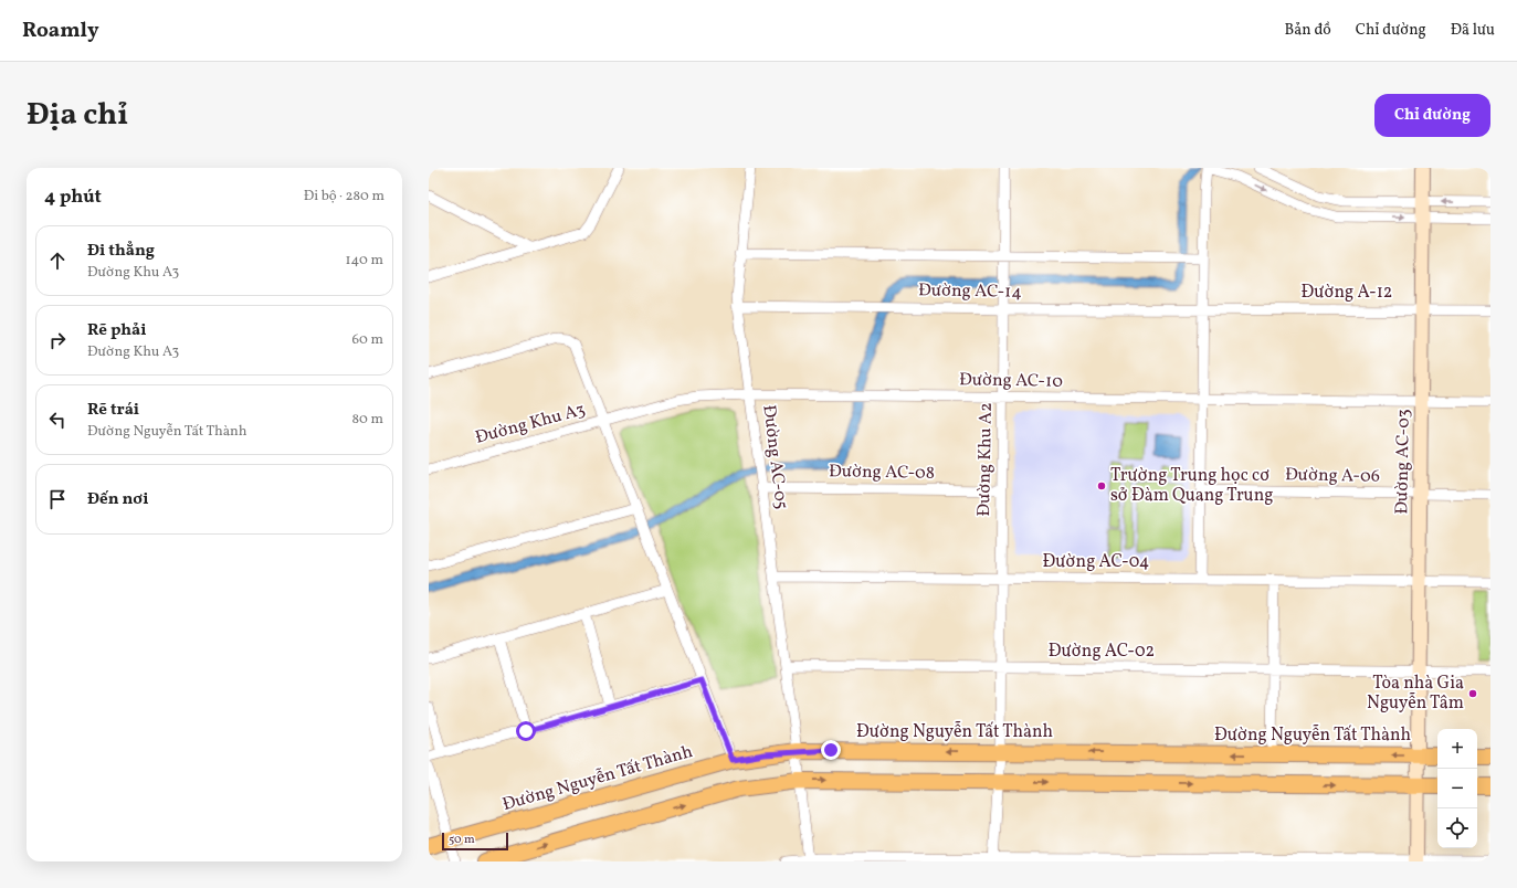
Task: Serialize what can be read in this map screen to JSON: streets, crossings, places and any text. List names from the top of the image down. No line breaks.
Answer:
{"streets":{"main road":["Đường Nguyễn Tất Thành"],"street":["Đường AC-14","Đường A-12","Đường AC-10","Đường Khu A3","Đường AC-05","Đường Khu A2","Đường AC-03","Đường AC-08","Đường A-06","Đường AC-04","Đường AC-02"]},"crossings":[["Đường AC-14","Đường A-12"],["Đường AC-14","Đường AC-05"],["Đường AC-14","Đường Khu A2"],["Đường A-12","Đường AC-03"],["Đường AC-10","Đường Khu A3"],["Đường AC-10","Đường AC-05"],["Đường AC-10","Đường Khu A2"],["Đường AC-10","Đường AC-03"],["Đường Khu A3","Đường Nguyễn Tất Thành"],["Đường AC-05","Đường AC-08"],["Đường AC-05","Đường AC-04"],["Đường AC-05","Đường AC-02"],["Đường AC-05","Đường Nguyễn Tất Thành"],["Đường Khu A2","Đường AC-08"],["Đường Khu A2","Đường AC-04"],["Đường Khu A2","Đường AC-02"],["Đường Khu A2","Đường Nguyễn Tất Thành"],["Đường AC-03","Đường A-06"],["Đường AC-03","Đường AC-04"],["Đường AC-03","Đường AC-02"],["Đường AC-03","Đường Nguyễn Tất Thành"]],"places":["Trường Trung học cơ sở Đàm Quang Trung","Tòa nhà Gia Nguyễn Tâm"],"scale_bar":"50 m","page":{"header":"Roamly","nav":["Bản đồ","Chỉ đường","Đã lưu"],"title":"Địa chỉ","buttons":"Chỉ đường","heading":["4 phút","Đi bộ · 280 m"],"list":[["Đi thẳng","Đường Khu A3","140 m"],["Rẽ phải","Đường Khu A3","60 m"],["Rẽ trái","Đường Nguyễn Tất Thành","80 m"],"Đến nơi"],"map_buttons":["+","−"],"scale":"50 m"}}
